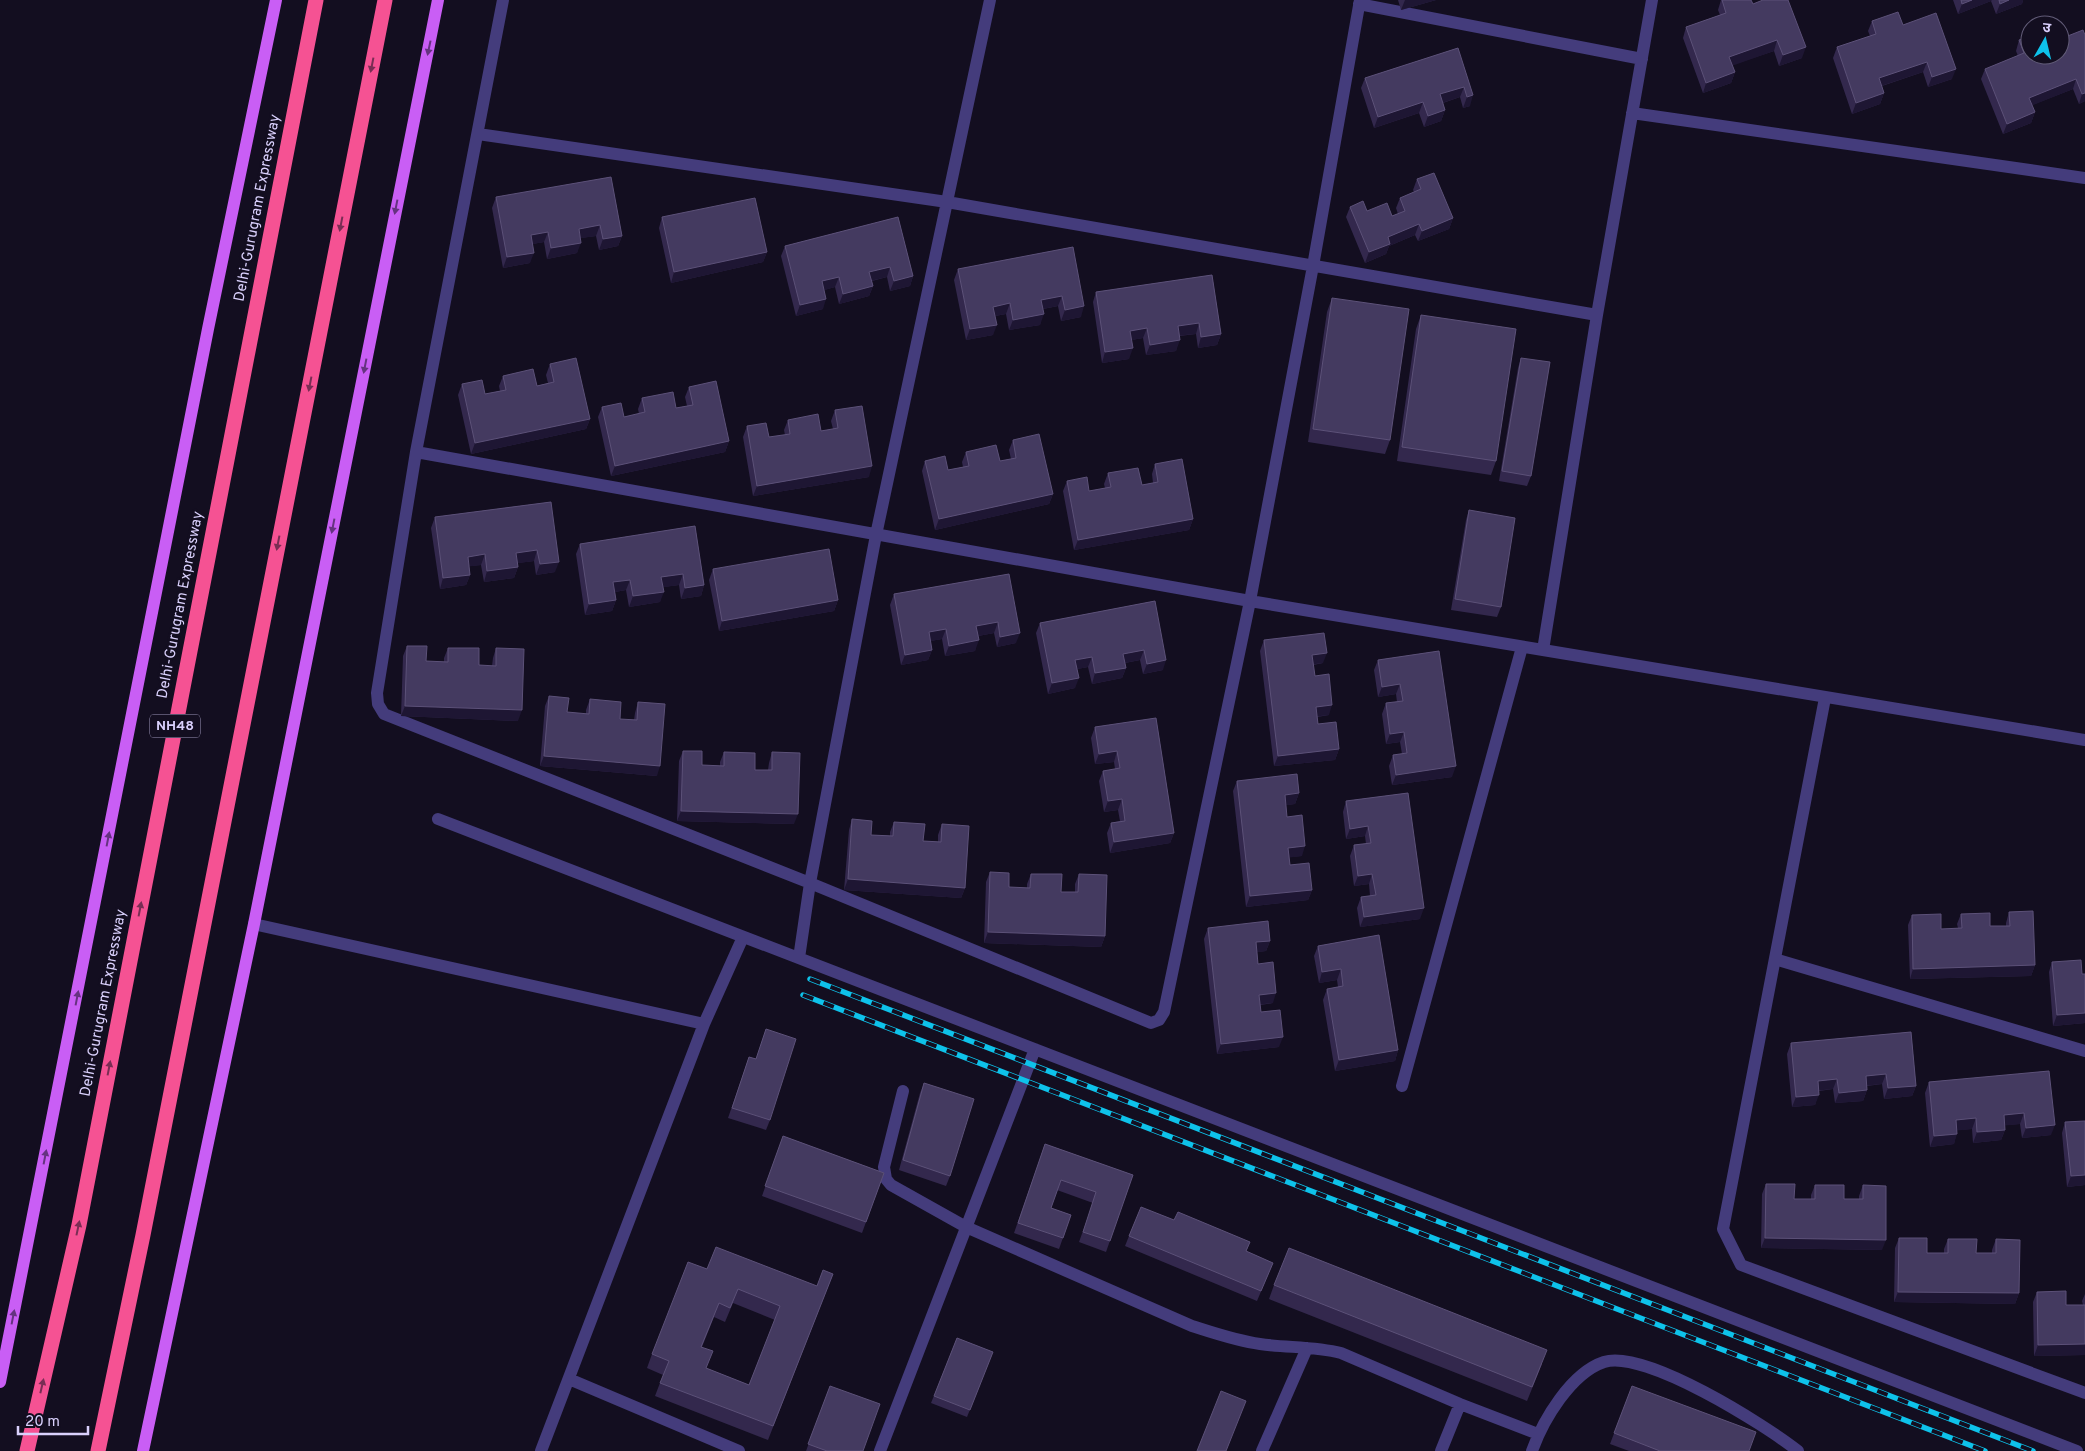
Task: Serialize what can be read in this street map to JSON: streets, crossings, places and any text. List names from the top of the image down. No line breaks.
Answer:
{"streets":{"highway":["Delhi-Gurugram Expressway","NH48"]},"scale_bar":"20 m","north":"top"}
